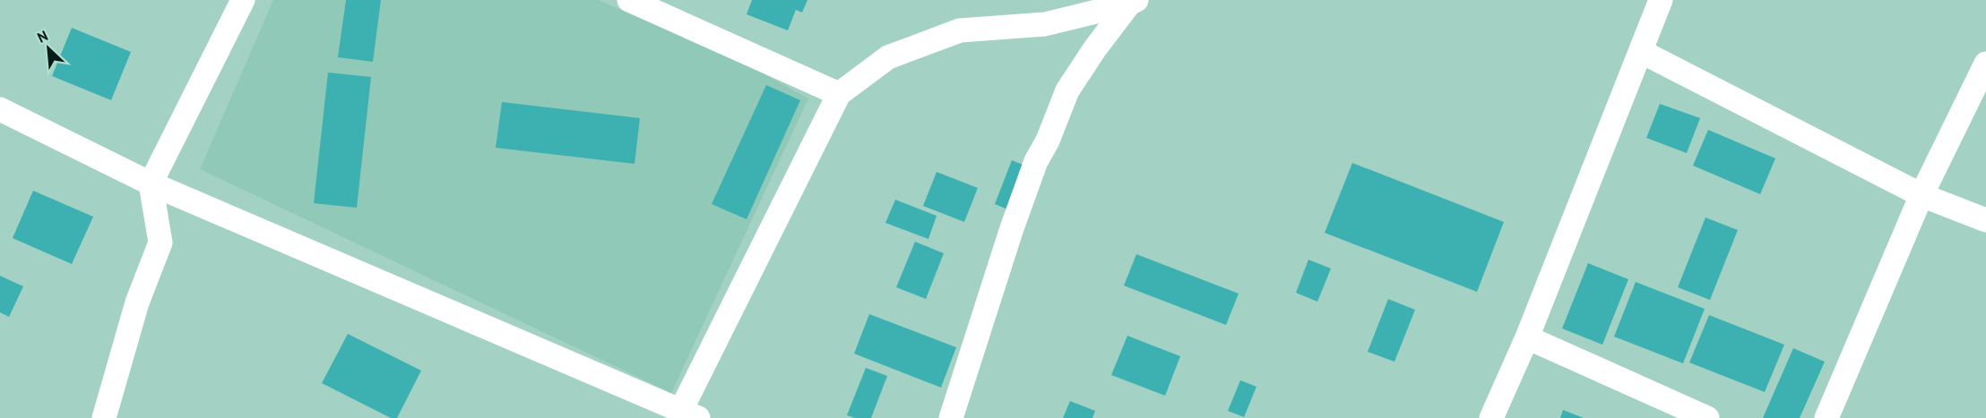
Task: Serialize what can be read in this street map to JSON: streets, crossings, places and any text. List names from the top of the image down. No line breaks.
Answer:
{"north":"top left"}
